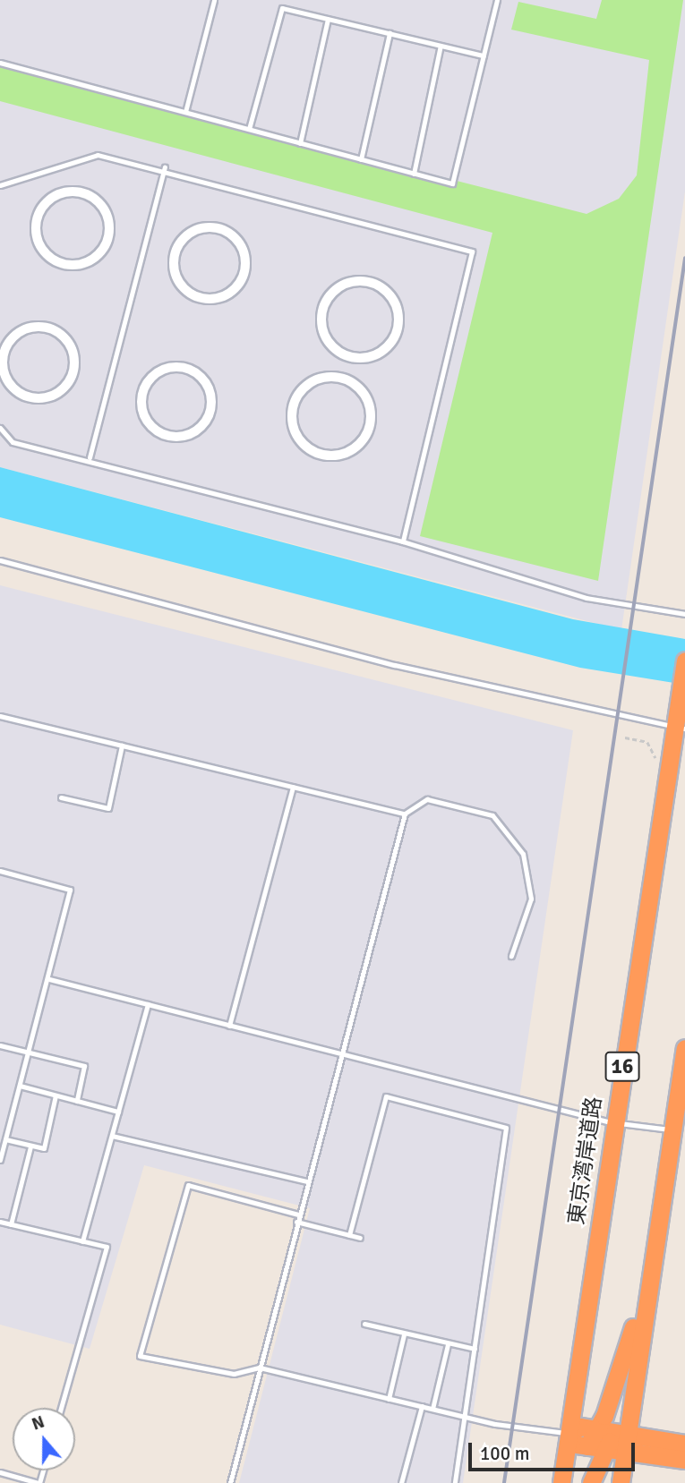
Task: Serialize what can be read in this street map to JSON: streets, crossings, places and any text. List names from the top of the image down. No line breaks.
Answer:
{"streets":{"highway":["16","東京湾岸道路"]},"scale_bar":"100 m","north":"top"}
